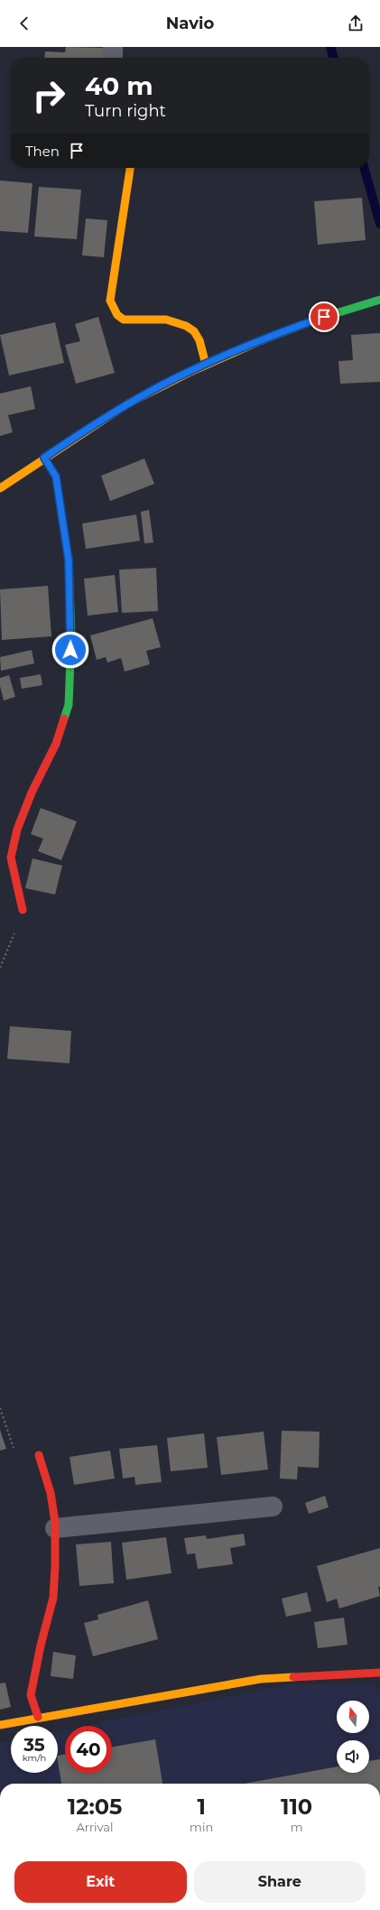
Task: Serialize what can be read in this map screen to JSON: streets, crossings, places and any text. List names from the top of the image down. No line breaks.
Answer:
{"north":"top","page":{"header":"Navio","turn":["40 m","Turn right"],"then":"Then","speed":"35 km/h","limit":"40","eta":["12:05","Arrival","1","min","110","m"],"buttons":["Exit","Share"]}}
